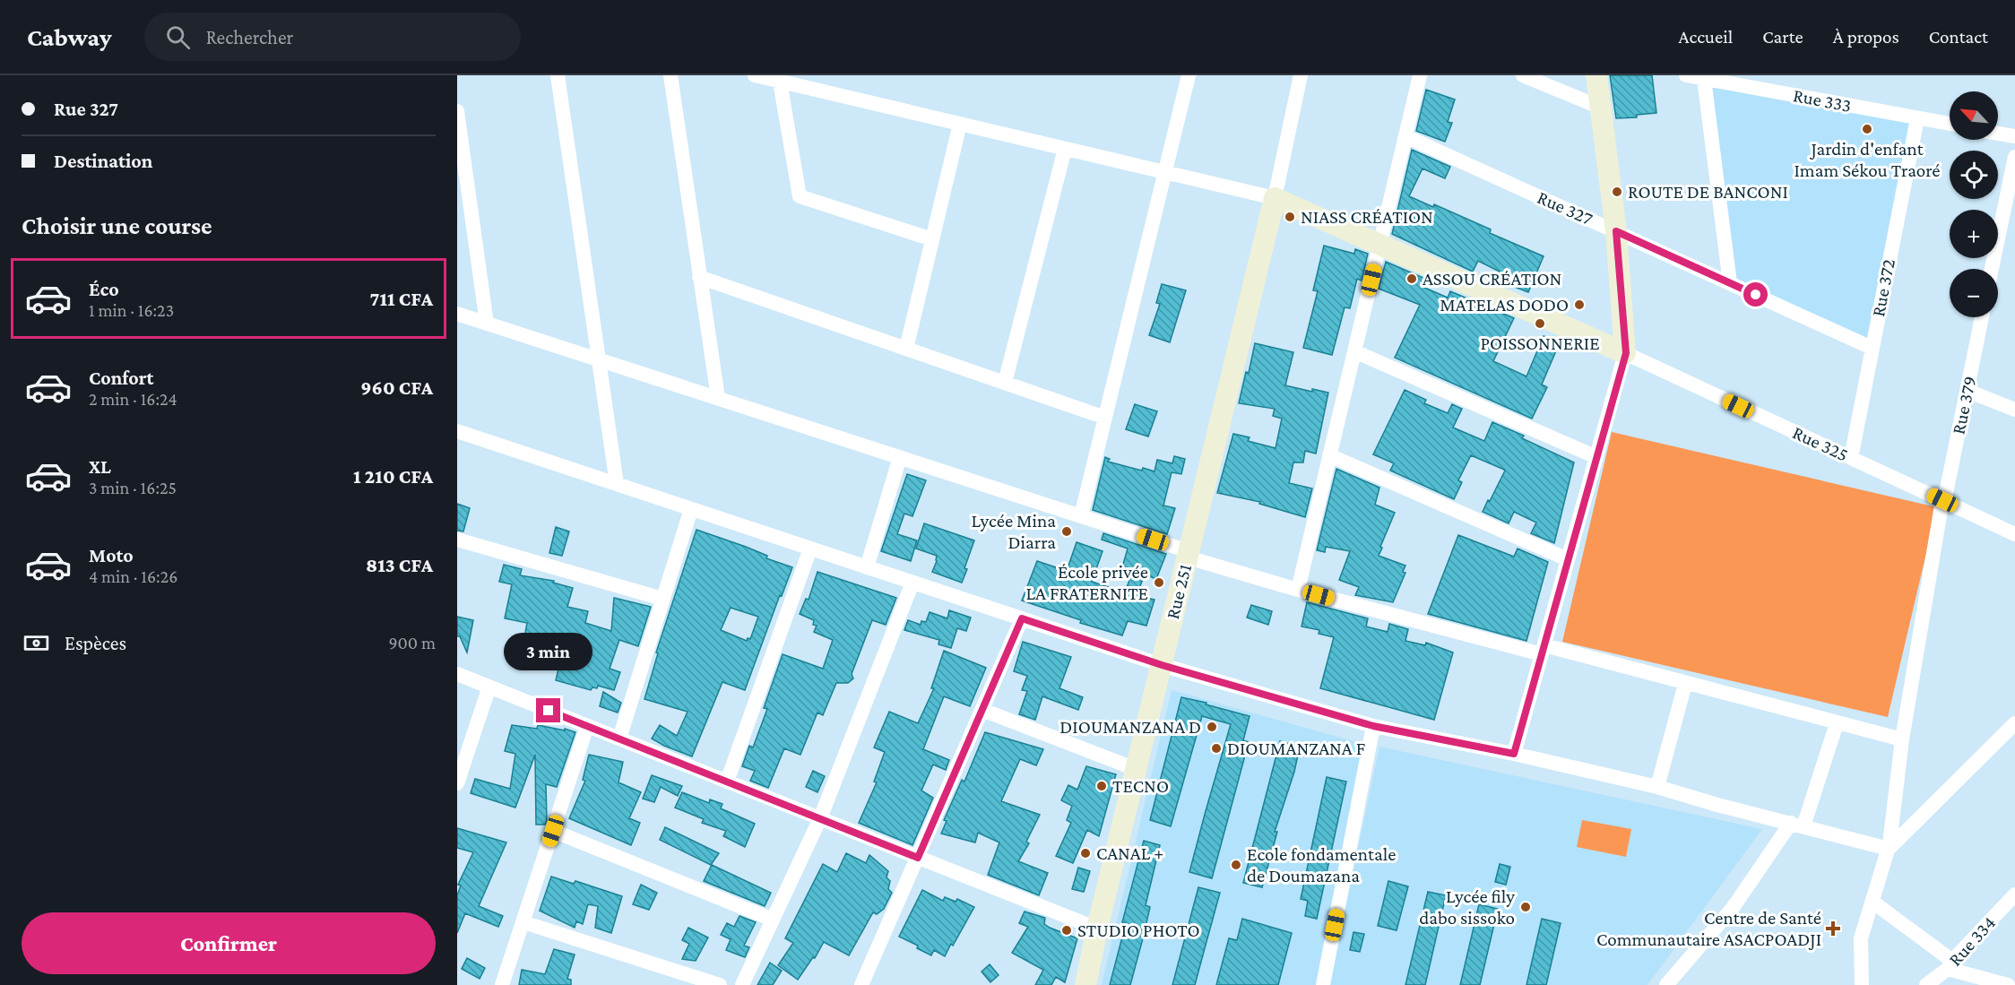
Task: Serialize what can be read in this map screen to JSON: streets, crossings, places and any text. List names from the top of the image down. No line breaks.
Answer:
{"streets":{"main road":["Rue 251"],"street":["Rue 333","Rue 327","Rue 372","Rue 379","Rue 325","Rue 334"]},"crossings":[["Rue 333","Rue 372"],["Rue 327","Rue 372"],["Rue 372","Rue 325"],["Rue 379","Rue 325"]],"places":{"other":["Jardin d'enfant Imam Sékou Traoré","ROUTE DE BANCONI","NIASS CRÉATION","ASSOU CRÉATION","MATELAS DODO","POISSONNERIE","Lycée Mina Diarra","École privée LA FRATERNITE","DIOUMANZANA D","DIOUMANZANA F","TECNO","CANAL +","Ecole fondamentale de Doumazana","Lycée fily dabo sissoko","STUDIO PHOTO"],"health":["Centre de Santé Communautaire ASACPOADJI"]},"north":"top left","page":{"header":"Cabway","search":"Rechercher","nav":["Accueil","Carte","À propos","Contact"],"banner":["Rue 327","Destination"],"map_buttons":["+","−"],"heading":"Choisir une course","list":[{"name":"Éco","note":"1 min · 16:23","value":"711 CFA"},{"name":"Confort","note":"2 min · 16:24","value":"960 CFA"},{"name":"XL","note":"3 min · 16:25","value":"1 210 CFA"},{"name":"Moto","note":"4 min · 16:26","value":"813 CFA"}],"pay":["Espèces","900 m"],"bubble":"3 min","buttons":"Confirmer"}}
